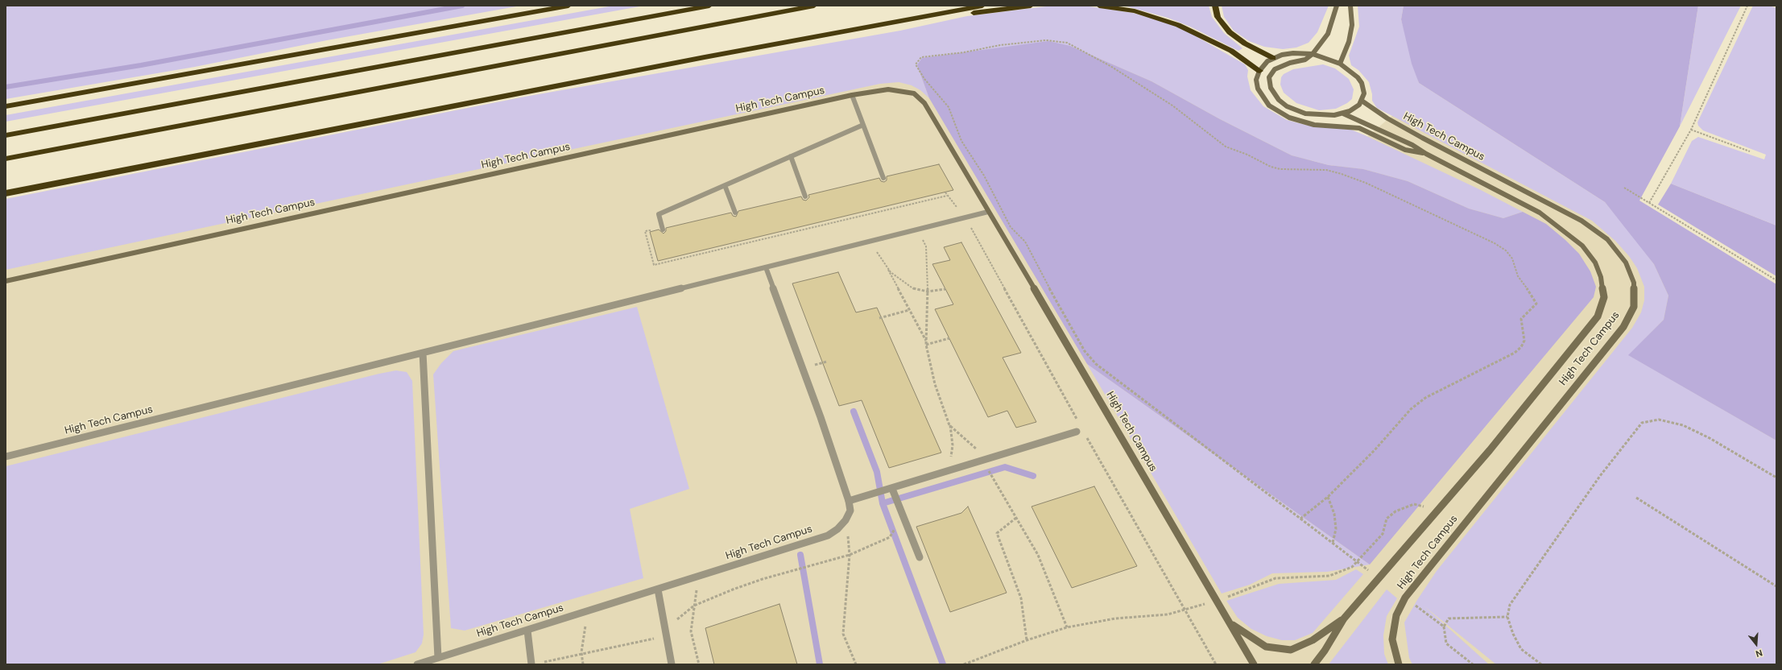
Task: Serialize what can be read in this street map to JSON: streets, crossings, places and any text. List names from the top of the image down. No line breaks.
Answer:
{"streets":{"street":["High Tech Campus"]},"north":"bottom"}
